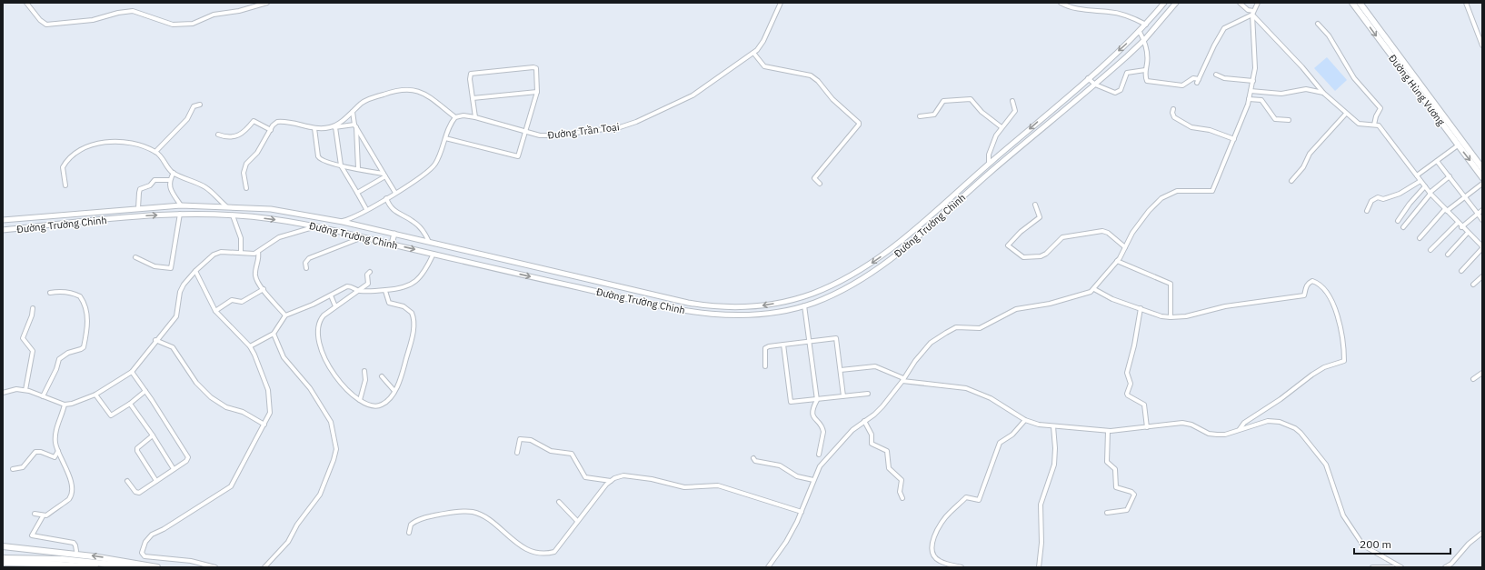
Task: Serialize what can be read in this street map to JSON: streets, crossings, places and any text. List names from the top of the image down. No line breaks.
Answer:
{"streets":{"highway":["Đường Hùng Vương"],"main road":["Đường Trường Chinh"],"street":["Đường Trần Toại"]},"scale_bar":"200 m"}
